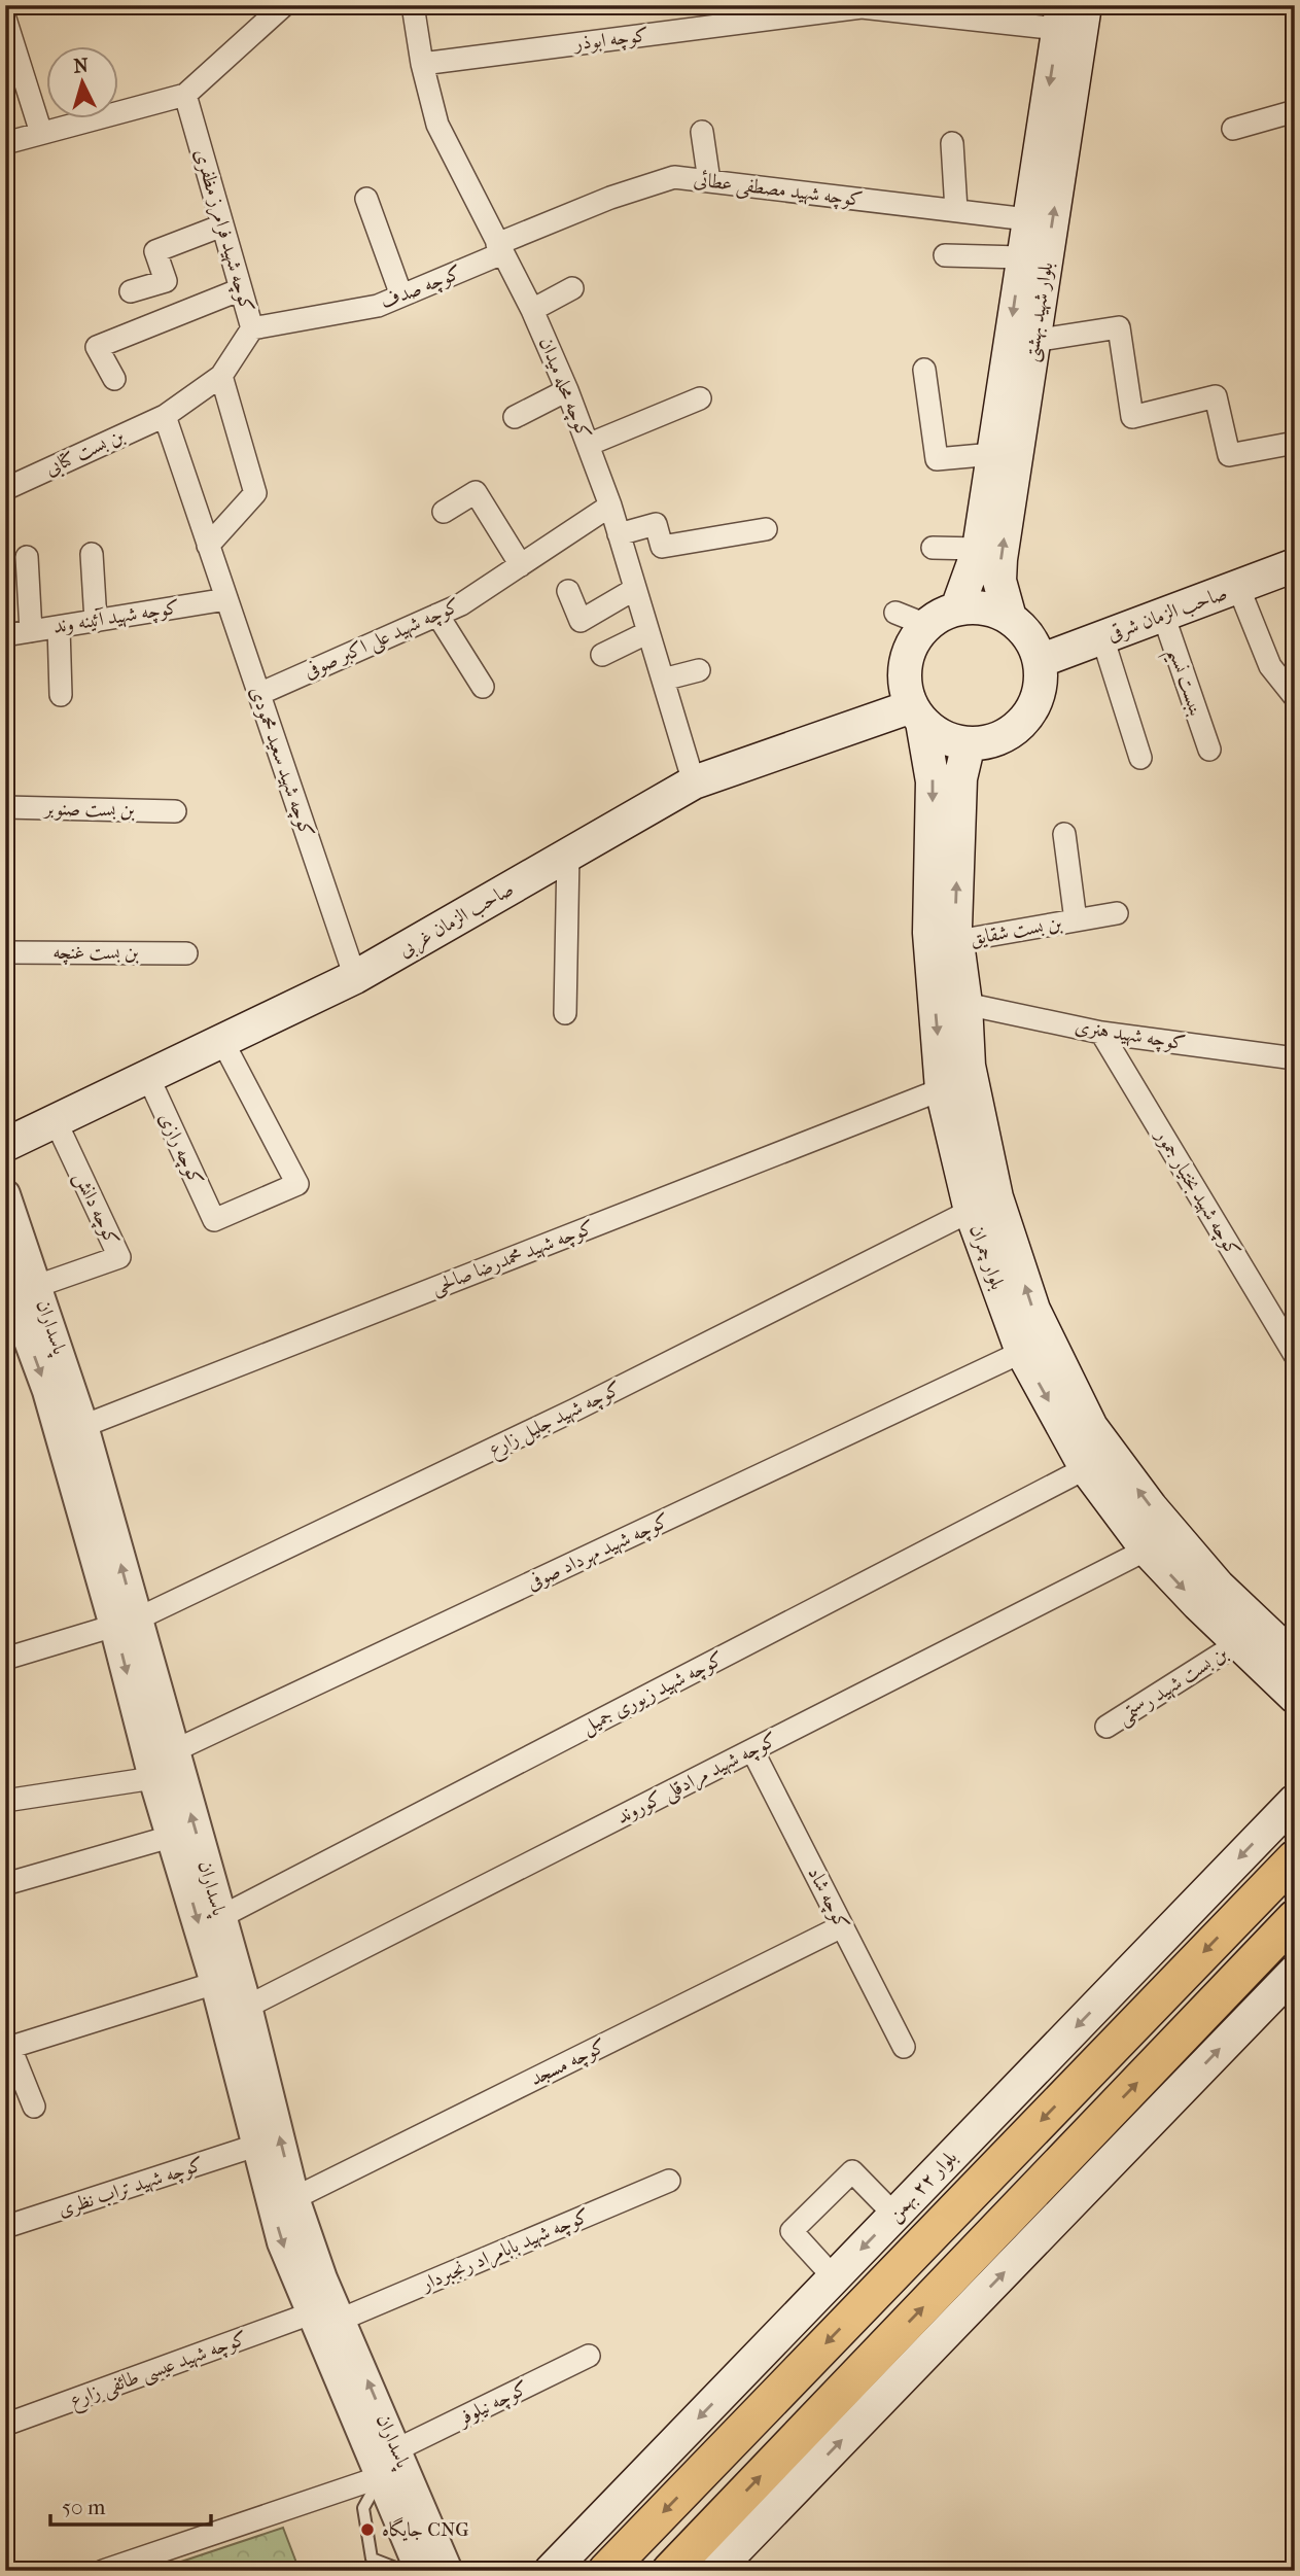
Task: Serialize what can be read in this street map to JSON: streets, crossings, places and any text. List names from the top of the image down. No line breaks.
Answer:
{"streets":{"main road":["بلوار شهید بهشتی","صاحب الزمان شرقی","صاحب الزمان غربی","بلوار چمران","بلوار ۲۲ بهمن"],"street":["کوچه ابوذر","کوچه شهید مصطفی عطائی","کوچه شهید فرامرز مظفری","کوچه صدف","کوچه محله میدان","بن بست کتابی","کوچه شهید آئینه وند","کوچه شهید علی اکبر صوفی","بنبست نسیم","کوچه شهید سعید محمودی","بن بست صنوبر","بن بست شقایق","بن بست غنچه","کوچه شهید هنری","کوچه رازی","کوچه شهید بختیار جمور","کوچه دانش","کوچه شهید محمدرضا صالحی","پاسداران","کوچه شهید جلیل زارع","کوچه شهید مهرداد صوفی","بن بست شهید رستمی","کوچه شهید زیوری جمیل","کوچه شهید مرادقلی کوروند","کوچه شاد","کوچه مسجد","کوچه شهید تراب نظری","کوچه شهید بابامراد رنجبردار","کوچه شهید عیسی طائفی زارع","کوچه نیلوفر"]},"crossings":[["کوچه ابوذر","بلوار شهید بهشتی"],["کوچه ابوذر","کوچه محله میدان"],["کوچه شهید مصطفی عطائی","کوچه صدف"],["کوچه شهید مصطفی عطائی","بلوار شهید بهشتی"],["کوچه شهید مصطفی عطائی","کوچه محله میدان"],["کوچه شهید فرامرز مظفری","کوچه صدف"],["کوچه شهید فرامرز مظفری","بن بست کتابی"],["کوچه شهید فرامرز مظفری","کوچه شهید سعید محمودی"],["کوچه صدف","کوچه محله میدان"],["بلوار شهید بهشتی","صاحب الزمان شرقی"],["بلوار شهید بهشتی","صاحب الزمان غربی"],["بلوار شهید بهشتی","بلوار چمران"],["کوچه محله میدان","کوچه شهید علی اکبر صوفی"],["کوچه محله میدان","صاحب الزمان غربی"],["بن بست کتابی","کوچه شهید سعید محمودی"],["صاحب الزمان شرقی","بنبست نسیم"],["صاحب الزمان شرقی","صاحب الزمان غربی"],["صاحب الزمان شرقی","بلوار چمران"],["کوچه شهید آئینه وند","کوچه شهید سعید محمودی"],["کوچه شهید علی اکبر صوفی","کوچه شهید سعید محمودی"],["کوچه شهید سعید محمودی","صاحب الزمان غربی"],["صاحب الزمان غربی","کوچه رازی"],["صاحب الزمان غربی","کوچه دانش"],["صاحب الزمان غربی","بلوار چمران"],["بن بست شقایق","بلوار چمران"],["کوچه شهید هنری","کوچه شهید بختیار جمور"],["کوچه شهید هنری","بلوار چمران"],["کوچه دانش","پاسداران"],["کوچه شهید محمدرضا صالحی","بلوار چمران"],["کوچه شهید محمدرضا صالحی","پاسداران"],["بلوار چمران","کوچه شهید جلیل زارع"],["بلوار چمران","کوچه شهید مهرداد صوفی"],["بلوار چمران","بن بست شهید رستمی"],["بلوار چمران","کوچه شهید زیوری جمیل"],["بلوار چمران","کوچه شهید مرادقلی کوروند"],["پاسداران","کوچه شهید جلیل زارع"],["پاسداران","کوچه شهید مهرداد صوفی"],["پاسداران","کوچه شهید زیوری جمیل"],["پاسداران","کوچه شهید مرادقلی کوروند"],["پاسداران","کوچه مسجد"],["پاسداران","کوچه شهید تراب نظری"],["پاسداران","کوچه شهید بابامراد رنجبردار"],["پاسداران","کوچه شهید عیسی طائفی زارع"],["پاسداران","کوچه نیلوفر"],["کوچه شهید مرادقلی کوروند","کوچه شاد"],["کوچه شاد","کوچه مسجد"]],"places":["جایگاه CNG"],"scale_bar":"50 m","north":"top"}
